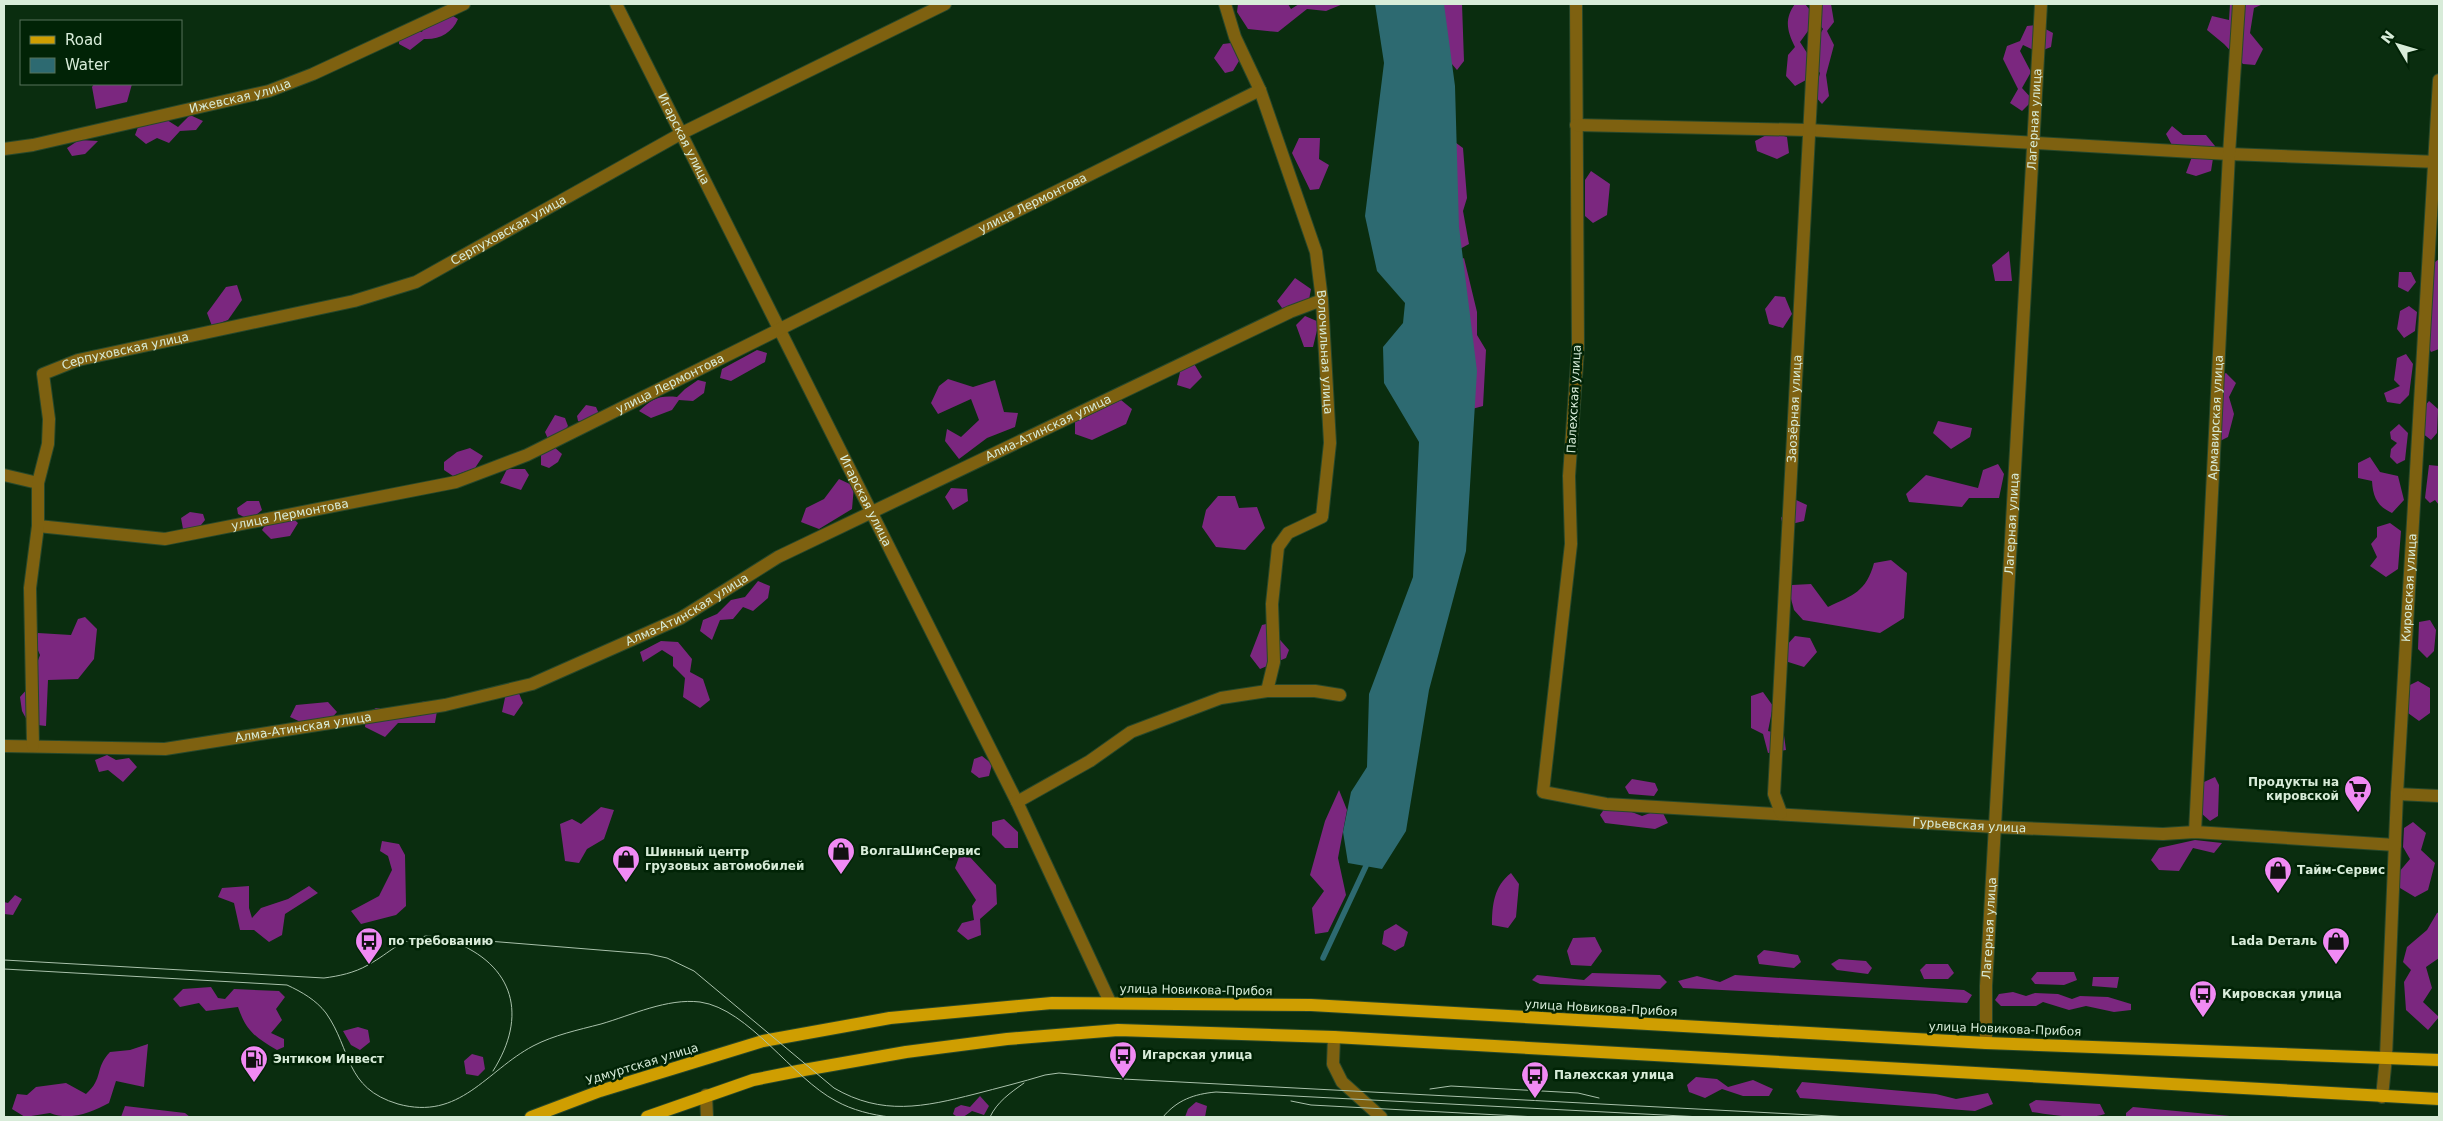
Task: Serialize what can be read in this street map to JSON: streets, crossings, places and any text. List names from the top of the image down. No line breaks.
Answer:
{"streets":{"main road":["улица Новикова-Прибоя","Удмуртская улица"],"street":["Ижевская улица","Лагерная улица","Игарская улица","улица Лермонтова","Серпуховская улица","Волочильная улица","Палехская улица","Заозёрная улица","Армавирская улица","Алма-Атинская улица","Кировская улица","Гурьевская улица"]},"crossings":[["Лагерная улица","Гурьевская улица"],["Лагерная улица","улица Новикова-Прибоя"],["Игарская улица","улица Лермонтова"],["Игарская улица","Серпуховская улица"],["Игарская улица","Алма-Атинская улица"],["Игарская улица","улица Новикова-Прибоя"],["улица Лермонтова","Волочильная улица"],["Волочильная улица","Алма-Атинская улица"],["Палехская улица","Гурьевская улица"],["Заозёрная улица","Гурьевская улица"],["Армавирская улица","Гурьевская улица"],["Кировская улица","Гурьевская улица"],["Кировская улица","улица Новикова-Прибоя"],["улица Новикова-Прибоя","Удмуртская улица"]],"places":{"supermarket":["Продукты на кировской"],"shop":["ВолгаШинСервис","Шинный центр грузовых автомобилей","Тайм-Сервис","Lada Dеталь"],"bus stop":["по требованию","Кировская улица","Игарская улица","Палехская улица"],"fuel station":["Энтиком Инвест"]},"legend":["Road","Water"],"north":"top left"}
